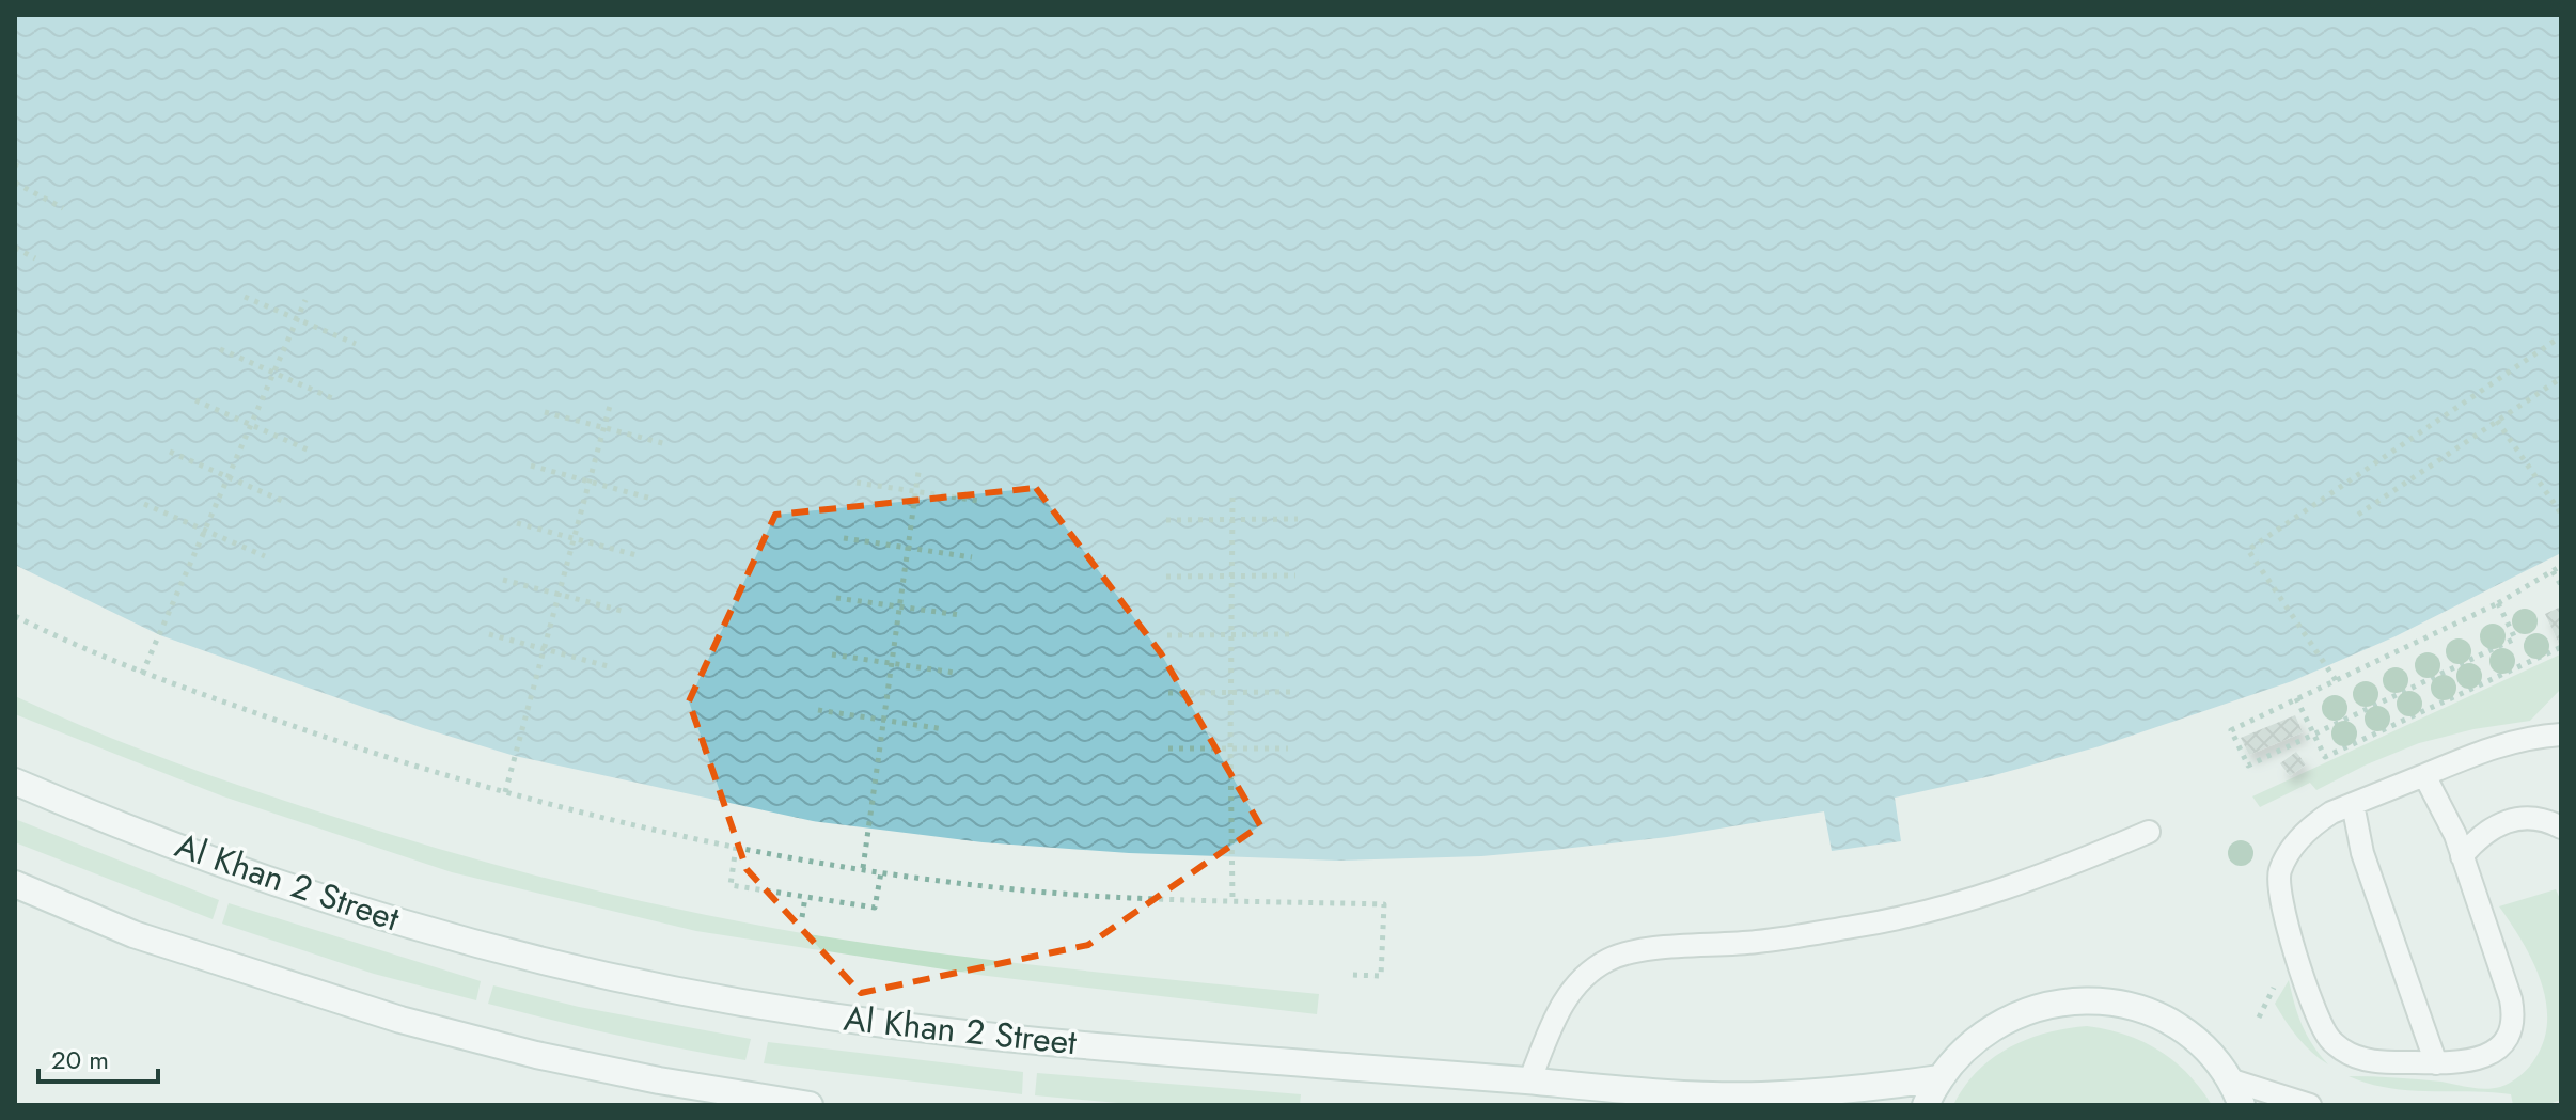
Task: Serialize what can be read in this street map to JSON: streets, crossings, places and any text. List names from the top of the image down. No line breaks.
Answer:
{"streets":{"main road":["Al Khan 2 Street"]},"scale_bar":"20 m"}
